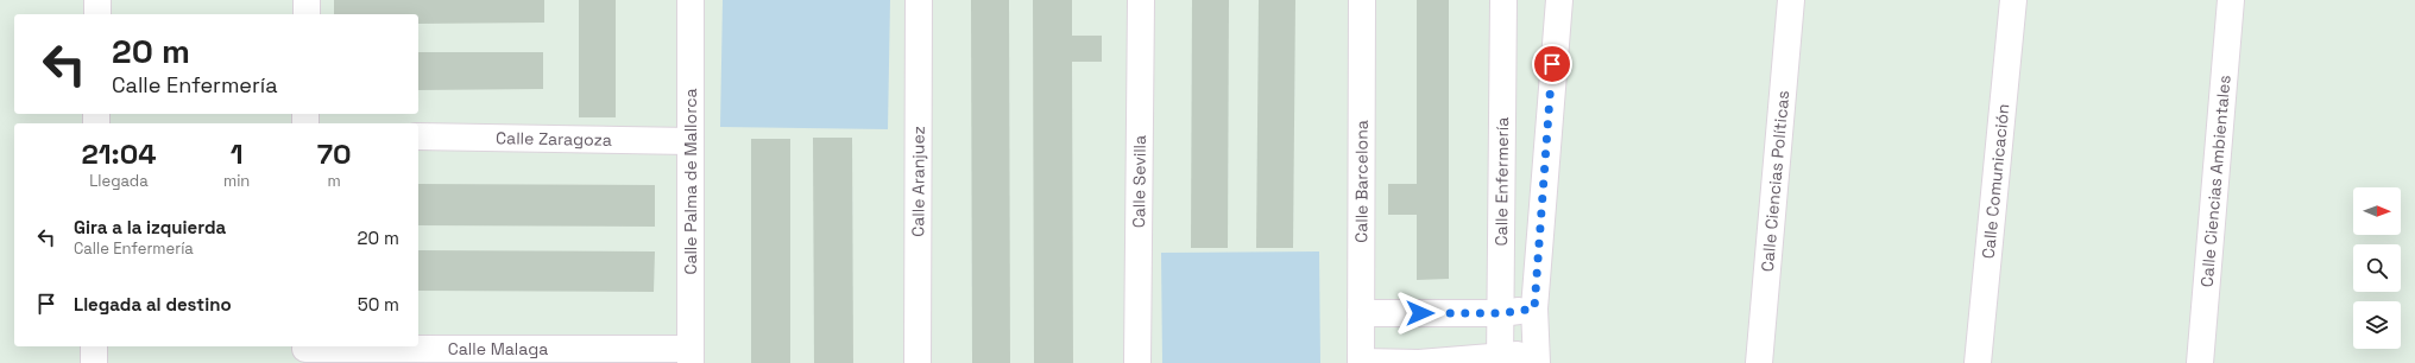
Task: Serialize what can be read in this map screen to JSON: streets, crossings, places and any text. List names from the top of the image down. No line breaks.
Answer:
{"streets":{"street":["Calle Zaragoza","Calle Palma de Mallorca","Calle Aranjuez","Calle Sevilla","Calle Barcelona","Calle Enfermería","Calle Ciencias Políticas","Calle Comunicación","Calle Ciencias Ambientales","Calle Malaga"]},"crossings":[["Calle Zaragoza","Calle Palma de Mallorca"],["Calle Palma de Mallorca","Calle Malaga"]],"north":"right","page":{"turn":["20 m","Calle Enfermería"],"eta":["21:04","Llegada","1","min","70","m"],"list":[{"name":"Gira a la izquierda","note":"Calle Enfermería","value":"20 m"},{"name":"Llegada al destino","value":"50 m"}]}}
